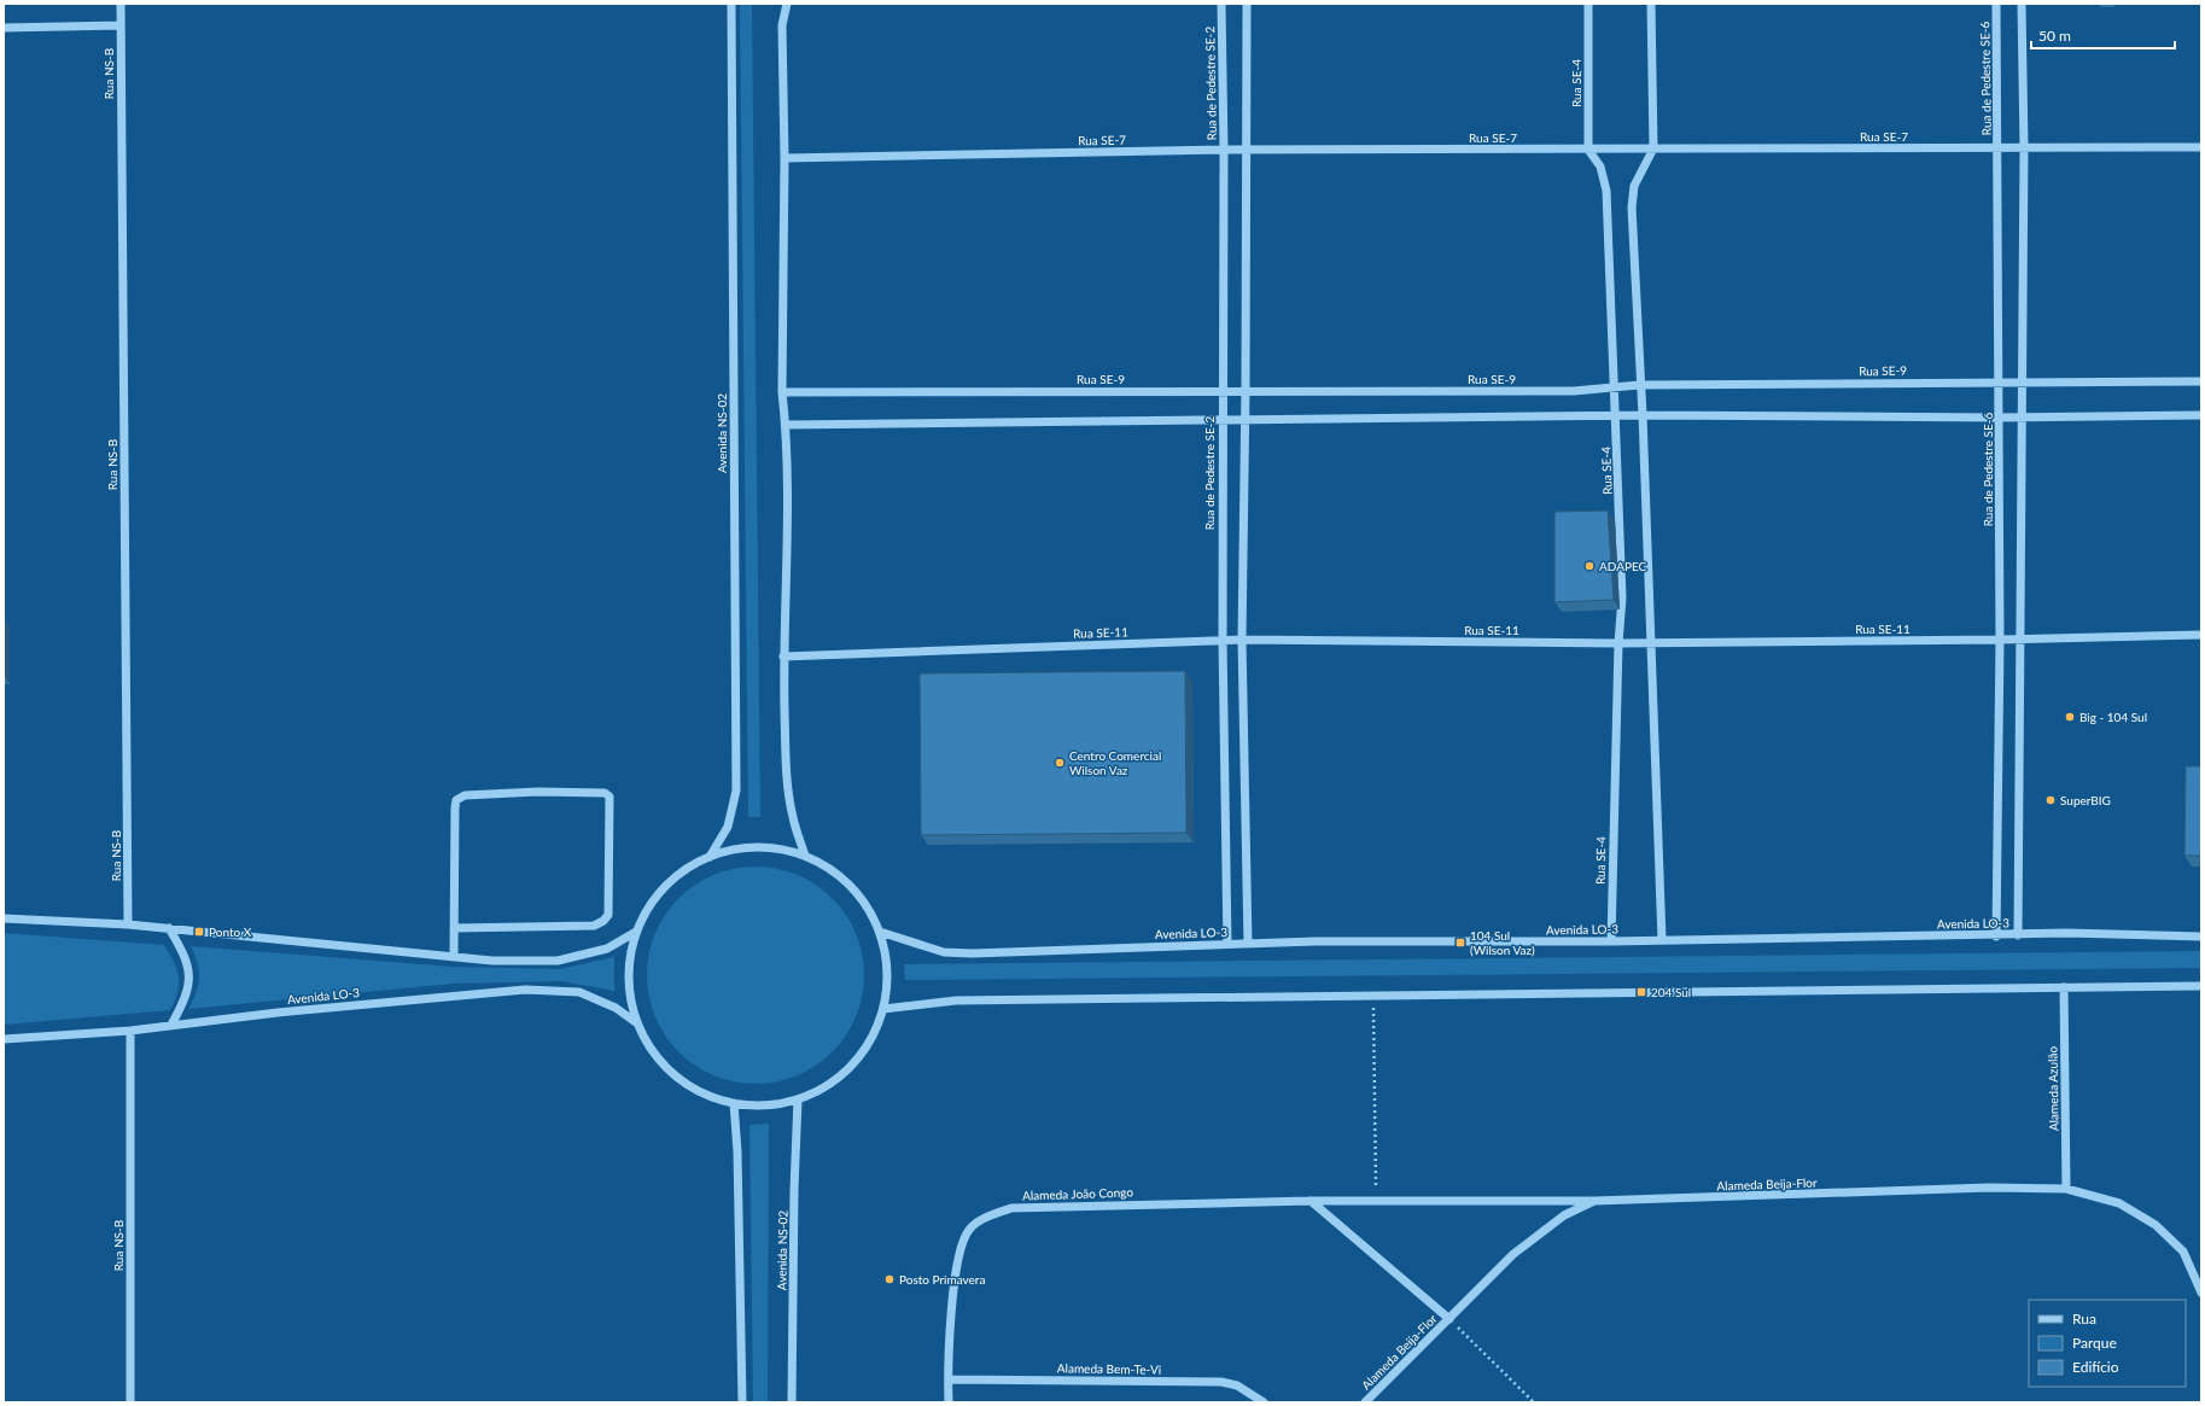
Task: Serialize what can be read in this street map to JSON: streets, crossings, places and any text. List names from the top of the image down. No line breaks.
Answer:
{"streets":{"street":["Rua NS-B","Rua de Pedestre SE-6","Rua de Pedestre SE-2","Rua SE-4","Rua SE-7","Rua SE-9","Avenida NS-02","Rua SE-11","Avenida LO-3","Alameda Azulão","Alameda Beija-Flor","Alameda João Congo","Alameda Bem-Te-Vi"]},"crossings":[["Rua NS-B","Avenida LO-3"],["Rua de Pedestre SE-6","Rua SE-7"],["Rua de Pedestre SE-6","Rua SE-9"],["Rua de Pedestre SE-6","Rua SE-11"],["Rua de Pedestre SE-6","Avenida LO-3"],["Rua de Pedestre SE-2","Rua SE-7"],["Rua de Pedestre SE-2","Rua SE-9"],["Rua de Pedestre SE-2","Rua SE-11"],["Rua de Pedestre SE-2","Avenida LO-3"],["Rua SE-4","Rua SE-7"],["Rua SE-4","Rua SE-9"],["Rua SE-4","Rua SE-11"],["Rua SE-4","Avenida LO-3"],["Alameda Azulão","Alameda Beija-Flor"],["Alameda Beija-Flor","Alameda João Congo"],["Alameda João Congo","Alameda Bem-Te-Vi"]],"places":{"other":["ADAPEC","Big - 104 Sul","Centro Comercial Wilson Vaz","SuperBIG","Posto Primavera"],"transit":["Ponto X","104 Sul (Wilson Vaz)","204 Sul"]},"legend":["Rua","Parque","Edifício"],"scale_bar":"50 m"}
